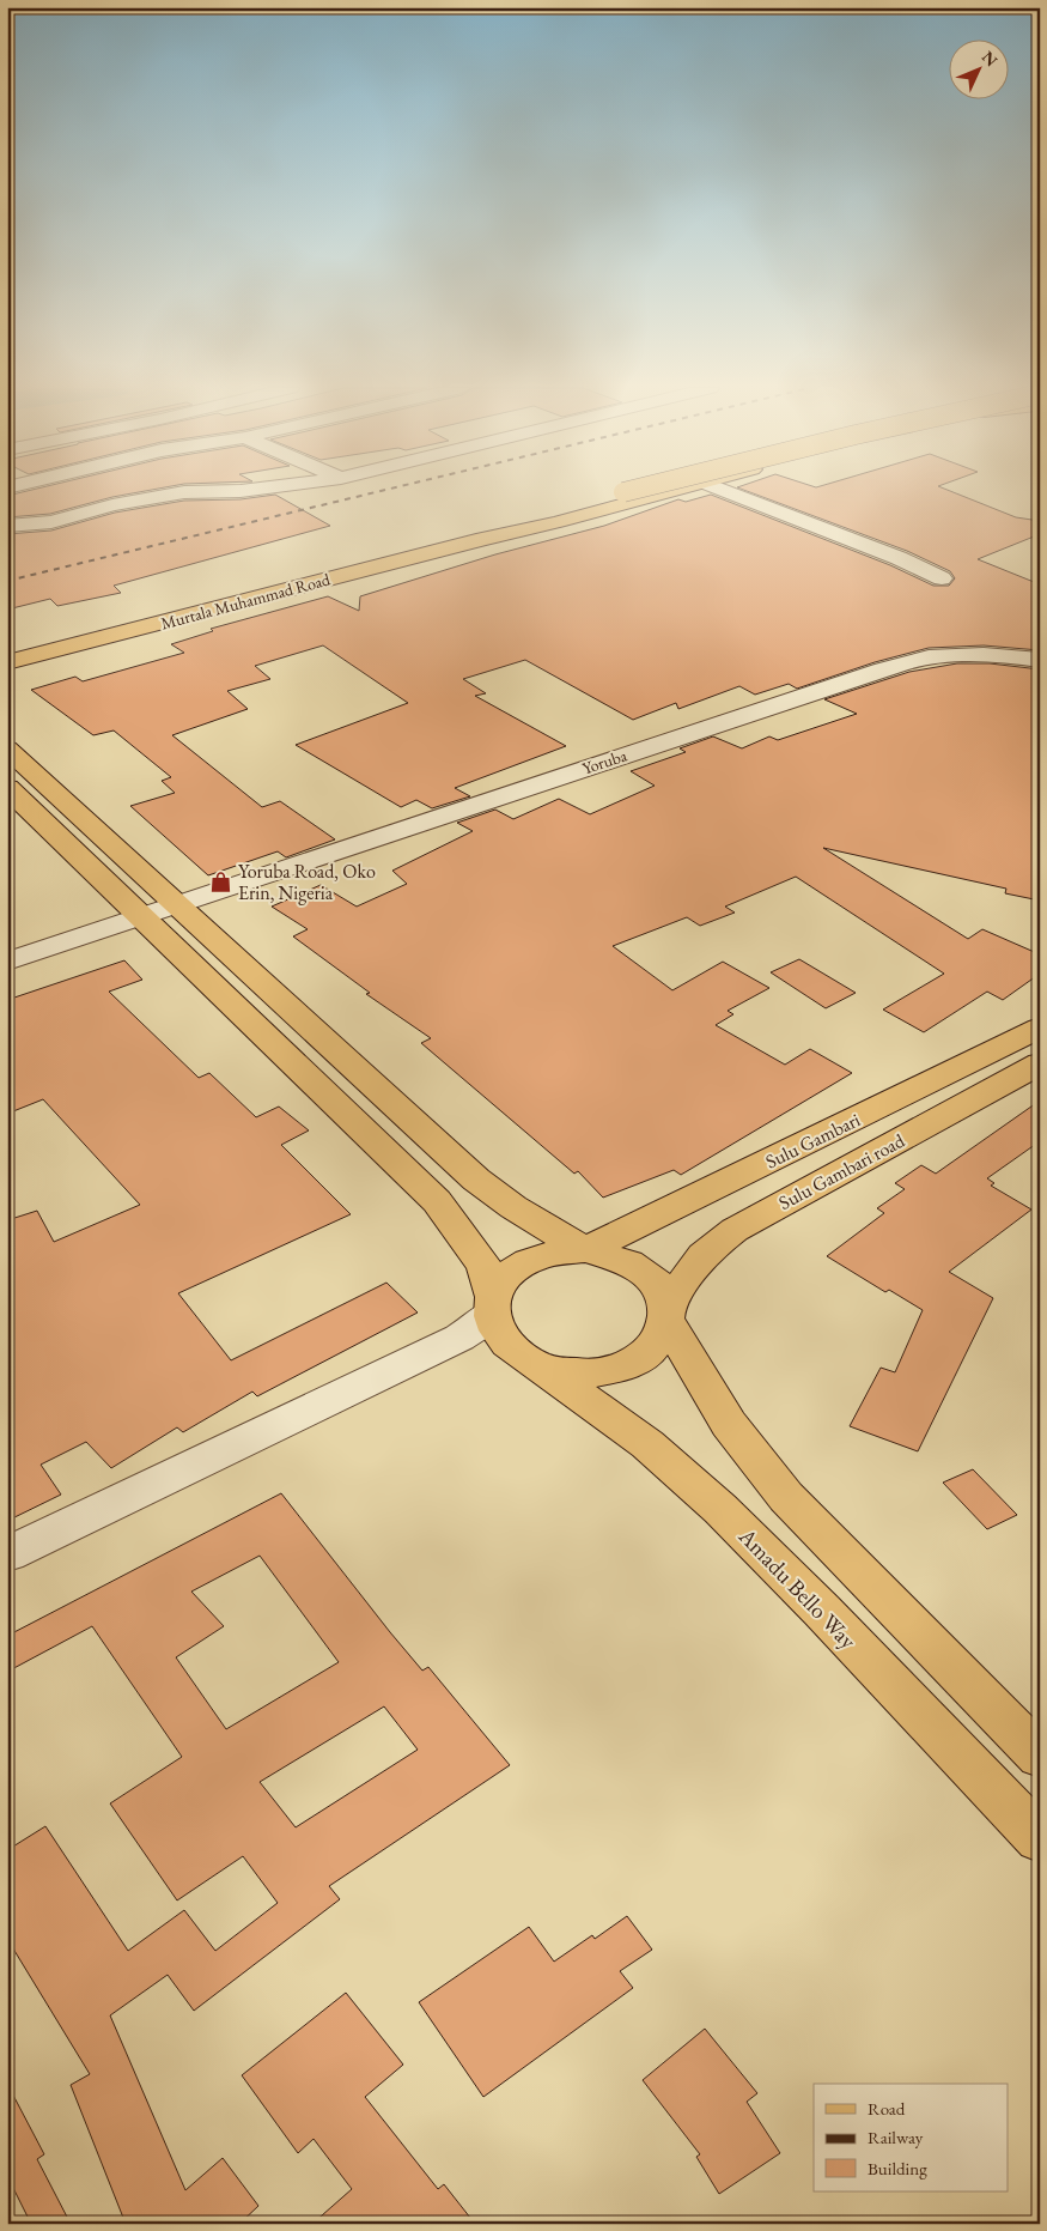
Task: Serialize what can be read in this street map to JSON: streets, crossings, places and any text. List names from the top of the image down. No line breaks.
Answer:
{"streets":{"main road":["Murtala Muhammad Road","Sulu Gambari","Sulu Gambari road","Amadu Bello Way"],"street":["Yoruba"]},"crossings":[["Sulu Gambari","Sulu Gambari road"],["Sulu Gambari","Amadu Bello Way"],["Sulu Gambari road","Amadu Bello Way"]],"places":{"shop":["Yoruba Road, Oko Erin, Nigeria"]},"legend":["Road","Railway","Building"],"north":"top right"}
